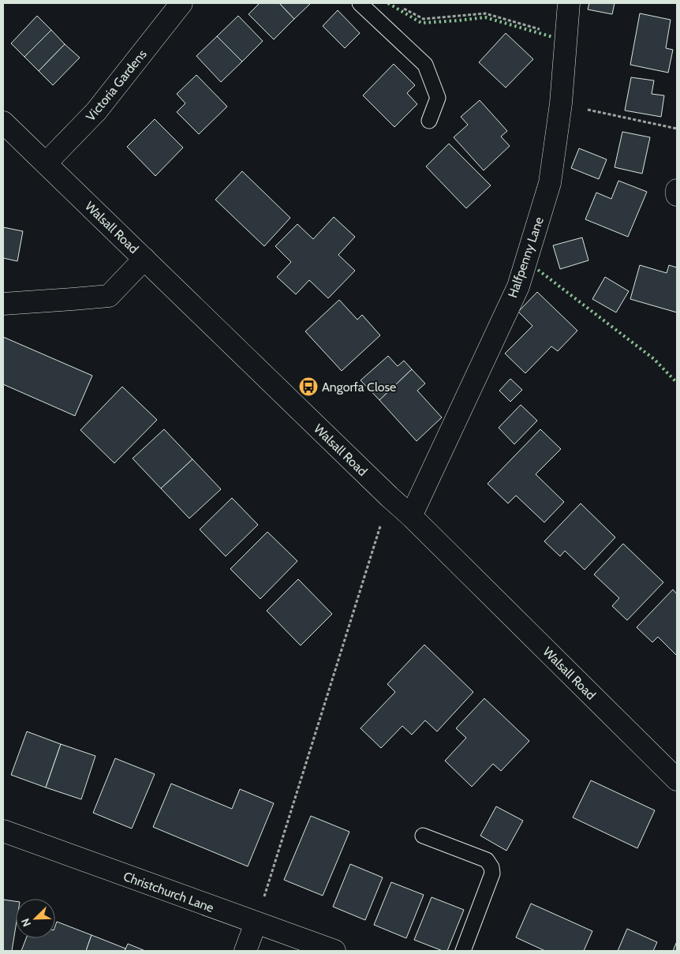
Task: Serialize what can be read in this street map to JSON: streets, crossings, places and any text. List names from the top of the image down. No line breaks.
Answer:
{"streets":{"street":["Victoria Gardens","Walsall Road","Halfpenny Lane","Christchurch Lane"]},"crossings":[["Victoria Gardens","Walsall Road"],["Walsall Road","Halfpenny Lane"]],"places":{"bus stop":["Angorfa Close"]},"north":"bottom left"}
